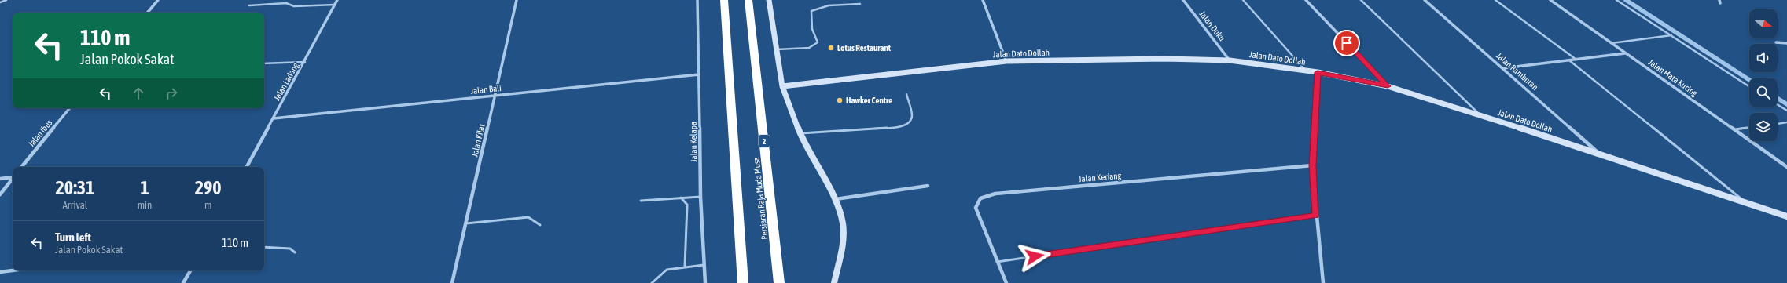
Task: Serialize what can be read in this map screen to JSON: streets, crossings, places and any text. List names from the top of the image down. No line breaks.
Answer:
{"streets":{"highway":["2","Persiaran Raja Muda Musa"],"street":["Jalan Duku","Jalan Dato Dollah","Jalan Rambutan","Jalan Mata Kucing","Jalan Ladang","Jalan Bali","Jalan Ibus","Jalan Kilat","Jalan Kelapa","Jalan Keriang"]},"crossings":[["Jalan Duku","Jalan Dato Dollah"],["Jalan Dato Dollah","Jalan Rambutan"],["Jalan Ladang","Jalan Bali"],["Jalan Bali","Jalan Kilat"],["Jalan Bali","Jalan Kelapa"]],"places":["Lotus Restaurant","Hawker Centre"],"north":"right","page":{"turn":["110 m","Jalan Pokok Sakat"],"eta":["20:31","Arrival","1","min","290","m"],"list":[{"name":"Turn left","note":"Jalan Pokok Sakat","value":"110 m"}]}}
